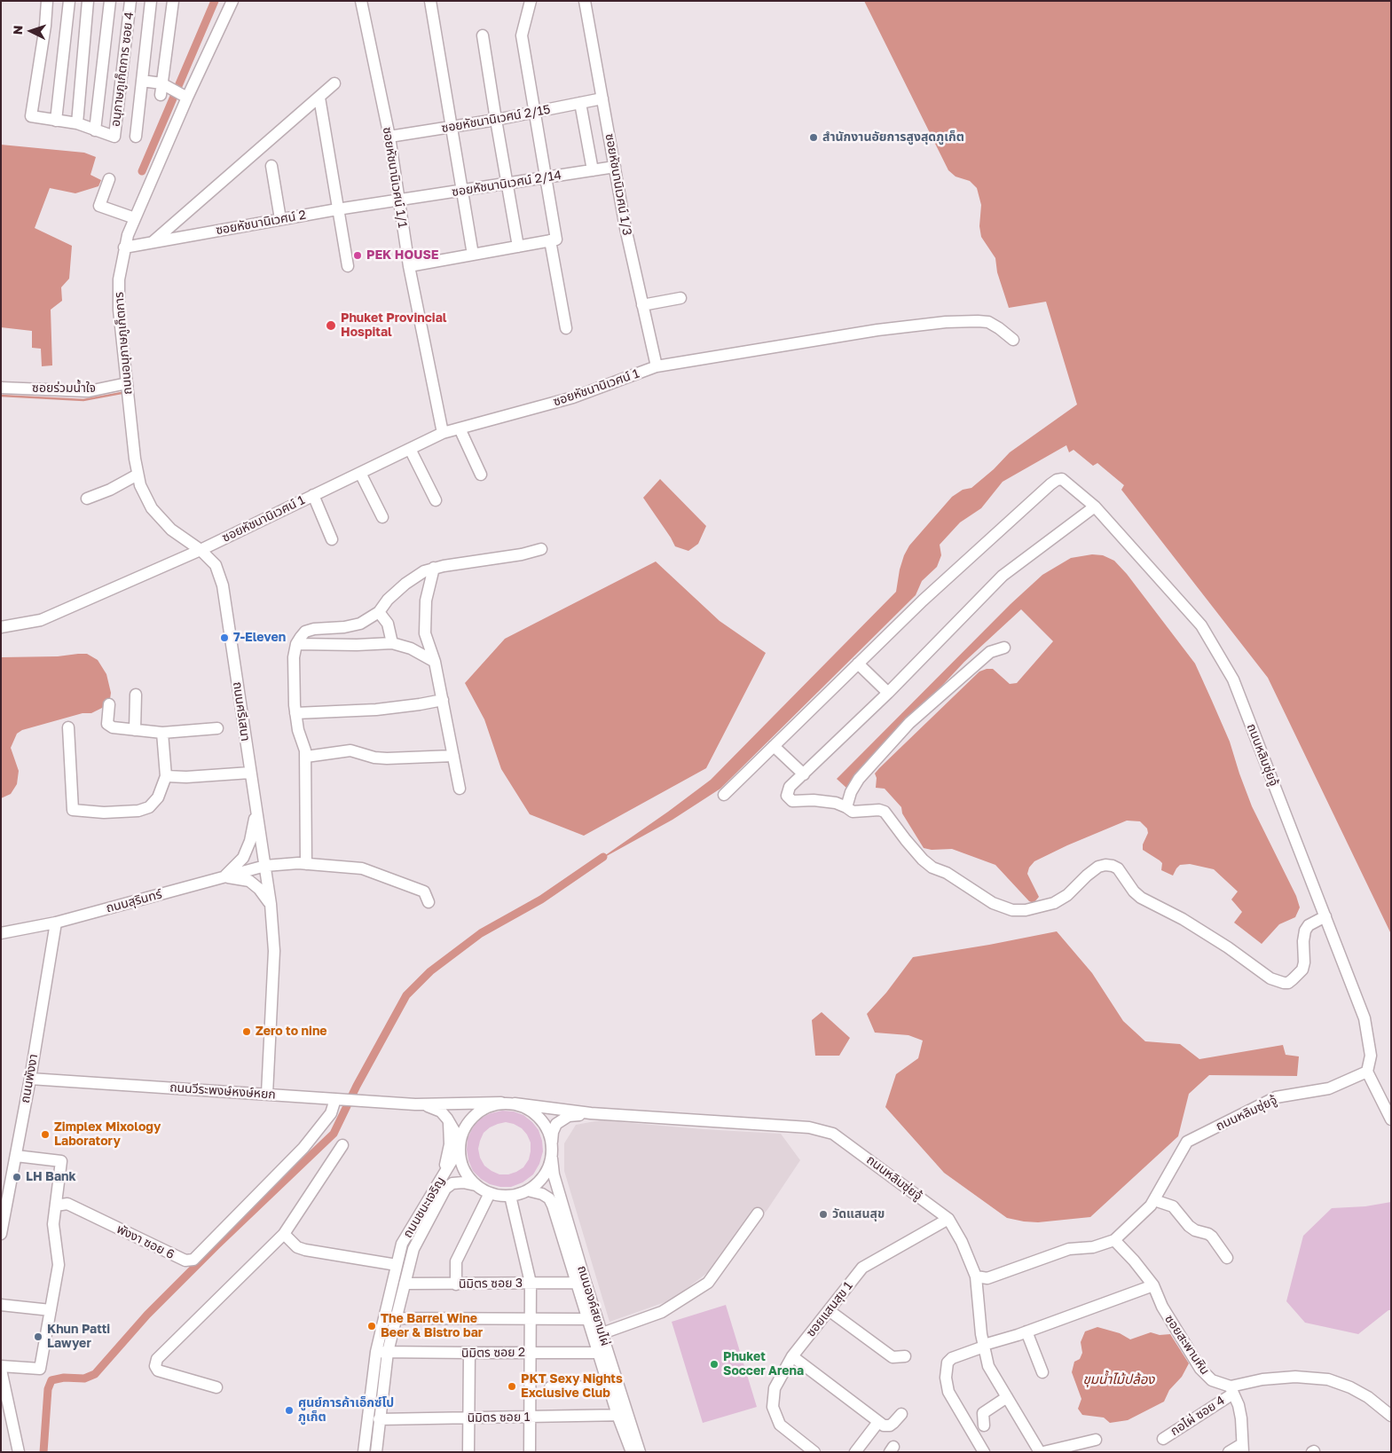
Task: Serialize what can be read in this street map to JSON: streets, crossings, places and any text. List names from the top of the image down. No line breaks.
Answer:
{"streets":{"street":["อนุภาษภูเก็ตการ ซอย 4","ซอยหัชนานิเวศน์ 2/15","ซอยหัชนานิเวศน์ 1/1","ซอยหัชนานิเวศน์ 2/14","ซอยหัชนานิเวศน์ 1/3","ซอยหัชนานิเวศน์ 2","ถนนอนุภาษภูเก็ตการ","ซอยหัชนานิเวศน์ 1","ซอยร่วมน้ำใจ","ถนนศรีเสนา","ถนนหลิมซุ่ยจู้","ถนนสุรินทร์","ถนนพังงา","ถนนวีระพงษ์หงษ์หยก","ถนนชนะเจริญ","พังงา ซอย 6","นิมิตร ซอย 3","ถนนองค์สยามไผ่","ซอยแสนสุข 1","ซอยสะพานหิน","นิมิตร ซอย 2","กอไผ่ ซอย 4","นิมิตร ซอย 1"]},"crossings":[["ซอยหัชนานิเวศน์ 2/15","ซอยหัชนานิเวศน์ 1/1"],["ซอยหัชนานิเวศน์ 2/15","ซอยหัชนานิเวศน์ 1/3"],["ซอยหัชนานิเวศน์ 1/1","ซอยหัชนานิเวศน์ 2/14"],["ซอยหัชนานิเวศน์ 1/1","ซอยหัชนานิเวศน์ 2"],["ซอยหัชนานิเวศน์ 1/1","ซอยหัชนานิเวศน์ 1"],["ซอยหัชนานิเวศน์ 2/14","ซอยหัชนานิเวศน์ 1/3"],["ซอยหัชนานิเวศน์ 2/14","ซอยหัชนานิเวศน์ 2"],["ซอยหัชนานิเวศน์ 1/3","ซอยหัชนานิเวศน์ 1"],["ซอยหัชนานิเวศน์ 2","ถนนอนุภาษภูเก็ตการ"],["ถนนอนุภาษภูเก็ตการ","ซอยหัชนานิเวศน์ 1"],["ถนนอนุภาษภูเก็ตการ","ซอยร่วมน้ำใจ"],["ถนนอนุภาษภูเก็ตการ","ถนนศรีเสนา"],["ซอยหัชนานิเวศน์ 1","ถนนศรีเสนา"],["ถนนศรีเสนา","ถนนสุรินทร์"],["ถนนศรีเสนา","ถนนวีระพงษ์หงษ์หยก"],["ถนนหลิมซุ่ยจู้","ถนนวีระพงษ์หงษ์หยก"],["ถนนหลิมซุ่ยจู้","ถนนชนะเจริญ"],["ถนนหลิมซุ่ยจู้","ถนนองค์สยามไผ่"],["ถนนหลิมซุ่ยจู้","ซอยแสนสุข 1"],["ถนนหลิมซุ่ยจู้","ซอยสะพานหิน"],["ถนนสุรินทร์","ถนนพังงา"],["ถนนพังงา","ถนนวีระพงษ์หงษ์หยก"],["ถนนวีระพงษ์หงษ์หยก","ถนนชนะเจริญ"],["ถนนวีระพงษ์หงษ์หยก","พังงา ซอย 6"],["ถนนวีระพงษ์หงษ์หยก","ถนนองค์สยามไผ่"],["ถนนชนะเจริญ","นิมิตร ซอย 3"],["ถนนชนะเจริญ","ถนนองค์สยามไผ่"],["ถนนชนะเจริญ","นิมิตร ซอย 2"],["ถนนชนะเจริญ","นิมิตร ซอย 1"],["นิมิตร ซอย 3","ถนนองค์สยามไผ่"],["ถนนองค์สยามไผ่","นิมิตร ซอย 2"],["ถนนองค์สยามไผ่","นิมิตร ซอย 1"],["ซอยสะพานหิน","กอไผ่ ซอย 4"]],"water":["ขุมน้ำไม้ปล้อง"],"places":["สำนักงานอัยการสูงสุดภูเก็ต","PEK HOUSE","Phuket Provincial Hospital","7-Eleven","Zero to nine","Zimplex Mixology Laboratory","LH Bank","วัดแสนสุข","The Barrel Wine Beer & Bistro bar","Khun Patti Lawyer","Phuket Soccer Arena","PKT Sexy Nights Exclusive Club","ศูนย์การค้าเอ็กซ์โป ภูเก็ต"],"north":"left"}
